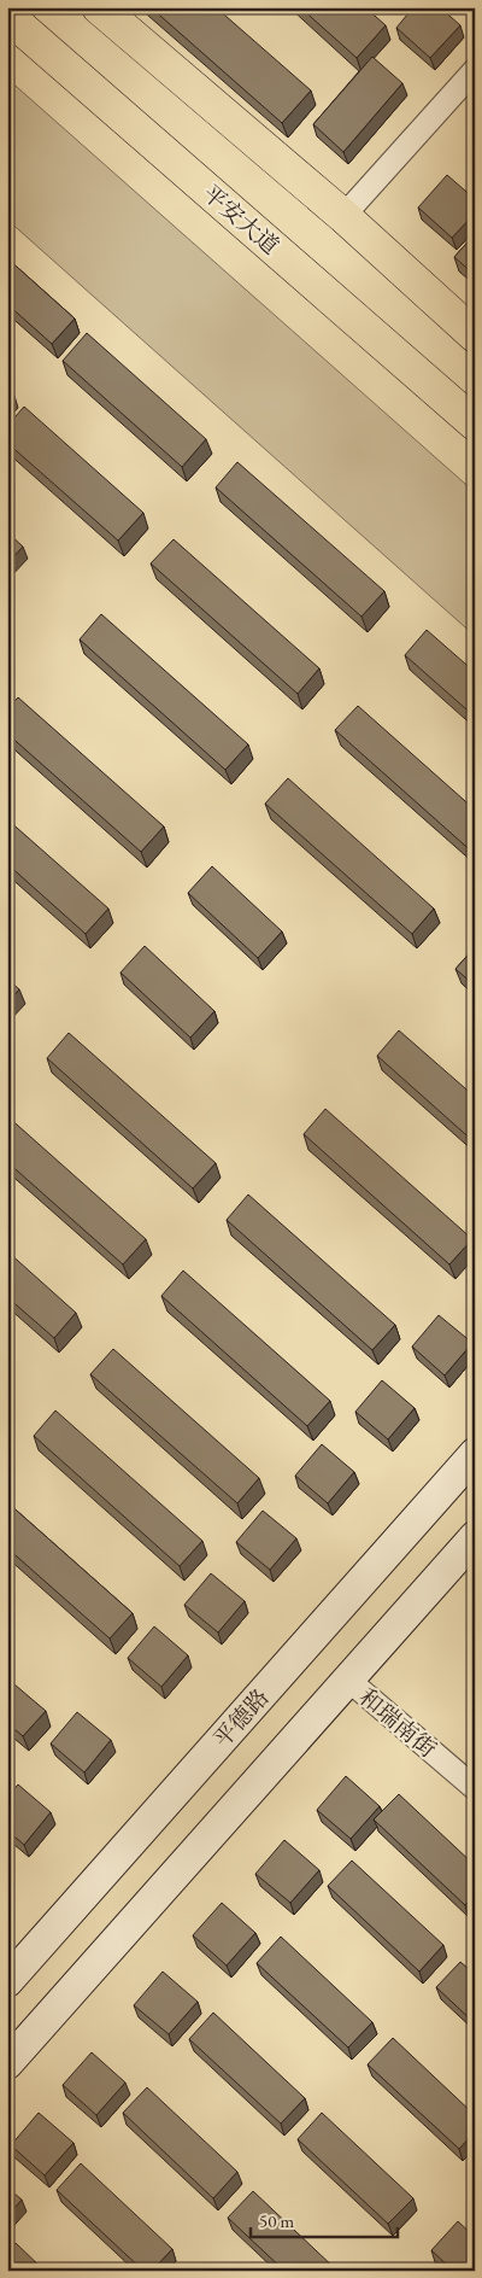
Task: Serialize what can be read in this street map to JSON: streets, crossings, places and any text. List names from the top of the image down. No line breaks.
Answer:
{"streets":{"main road":["平安大道","平德路"],"street":["和瑞南街"]},"scale_bar":"50 m"}
